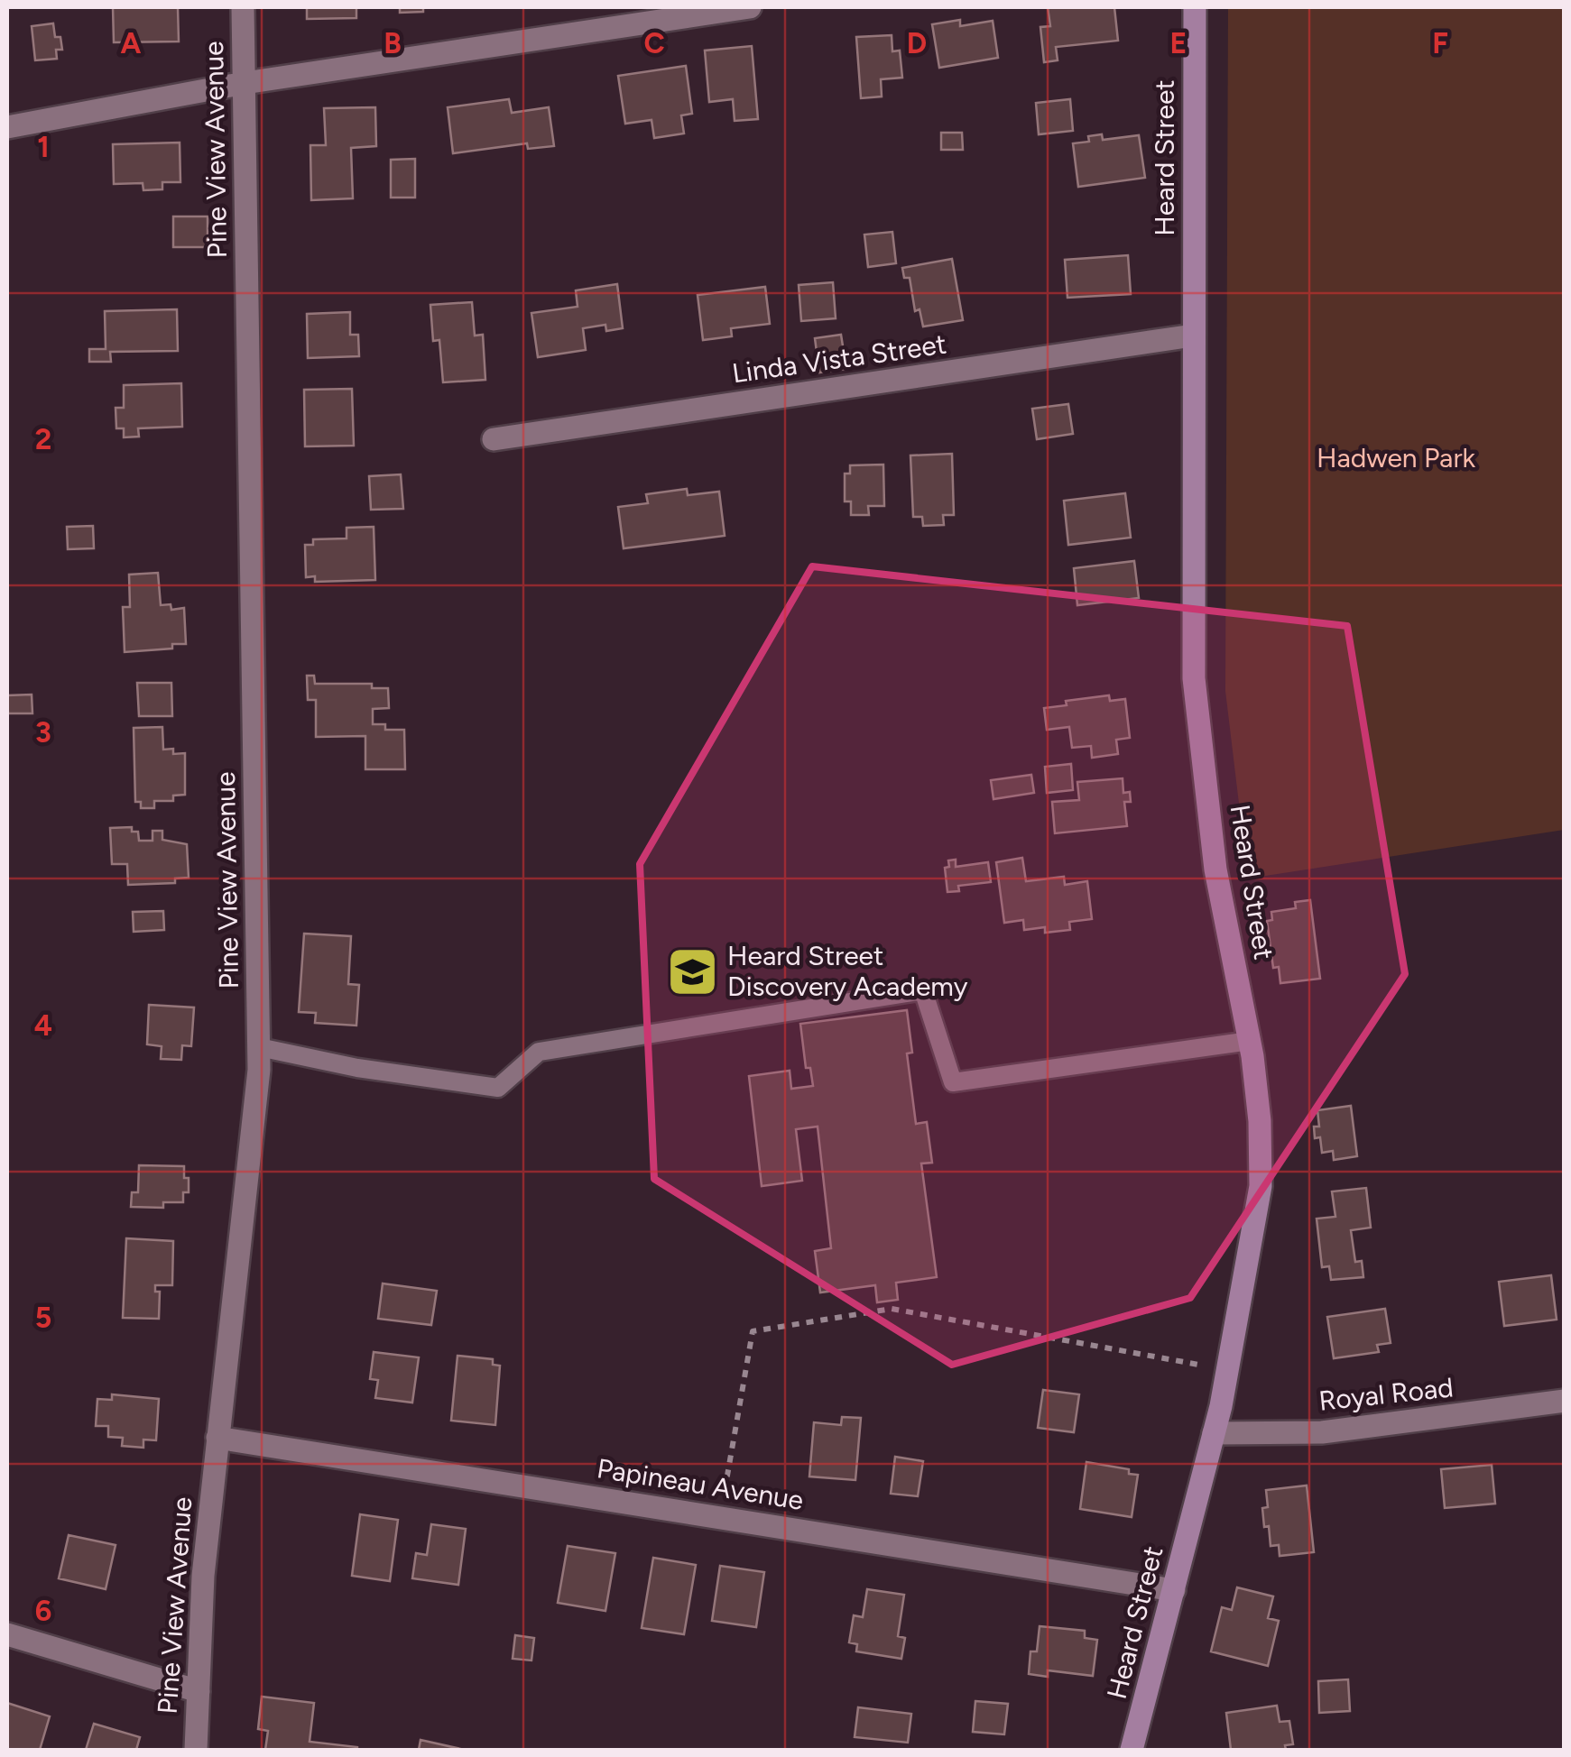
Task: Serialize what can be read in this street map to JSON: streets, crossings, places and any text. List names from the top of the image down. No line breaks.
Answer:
{"streets":{"street":["Pine View Avenue","Heard Street","Linda Vista Street","Royal Road","Papineau Avenue"]},"crossings":[["Pine View Avenue","Papineau Avenue"],["Heard Street","Linda Vista Street"],["Heard Street","Royal Road"],["Heard Street","Papineau Avenue"]],"parks":["Hadwen Park"],"places":{"school or university":["Heard Street Discovery Academy"]},"grid":{"columns":["A","B","C","D","E","F"],"rows":["1","2","3","4","5","6"]}}
